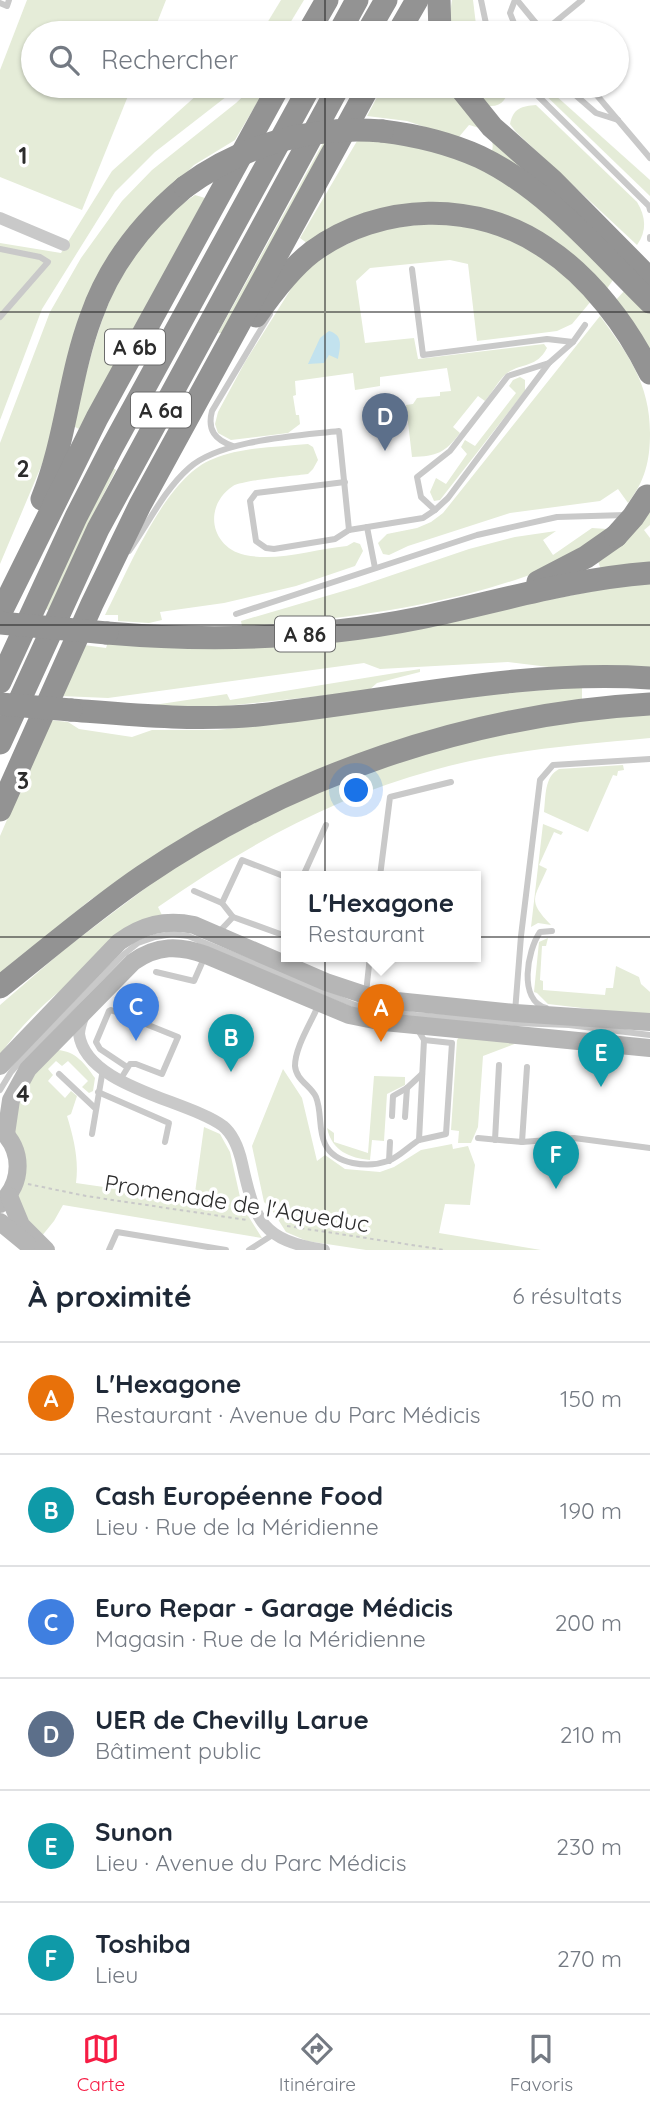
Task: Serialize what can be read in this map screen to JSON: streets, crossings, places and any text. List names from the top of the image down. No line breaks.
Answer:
{"streets":{"highway":["A 6b","A 6a","A 86"],"path":["Promenade de l'Aqueduc"]},"page":{"search":"Rechercher","pins":["D","C","A","B","E","F"],"popup":["L'Hexagone","Restaurant"],"heading":["À proximité","6 résultats"],"list":[{"mark":"A","name":"L'Hexagone","note":"Restaurant · Avenue du Parc Médicis","value":"150 m"},{"mark":"B","name":"Cash Européenne Food","note":"Lieu · Rue de la Méridienne","value":"190 m"},{"mark":"C","name":"Euro Repar - Garage Médicis","note":"Magasin · Rue de la Méridienne","value":"200 m"},{"mark":"D","name":"UER de Chevilly Larue","note":"Bâtiment public","value":"210 m"},{"mark":"E","name":"Sunon","note":"Lieu · Avenue du Parc Médicis","value":"230 m"},{"mark":"F","name":"Toshiba","note":"Lieu","value":"270 m"}],"nav":["Carte","Itinéraire","Favoris"]},"grid":{"rows":["1","2","3","4"]}}
